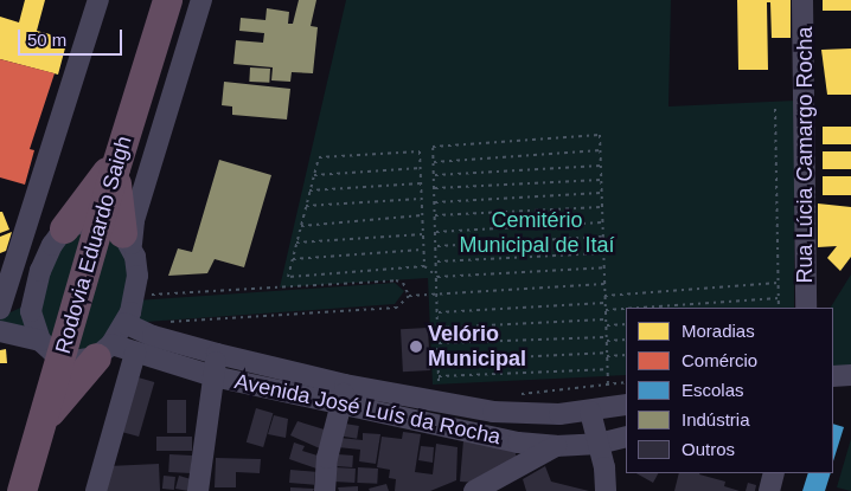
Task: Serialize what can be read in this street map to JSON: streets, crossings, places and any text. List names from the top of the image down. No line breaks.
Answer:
{"streets":{"highway":["Rodovia Eduardo Saigh"],"street":["Rua Lúcia Camargo Rocha","Avenida José Luís da Rocha"]},"parks":["Cemitério Municipal de Itaí"],"places":["Velório Municipal"],"legend":["Moradias","Comércio","Escolas","Indústria","Outros"],"scale_bar":"50 m"}
